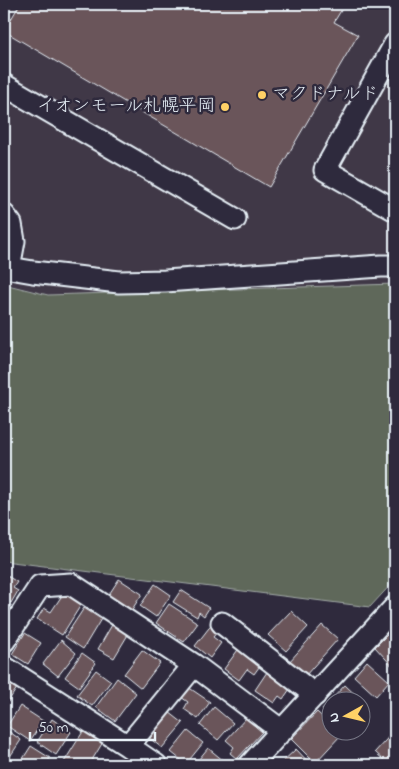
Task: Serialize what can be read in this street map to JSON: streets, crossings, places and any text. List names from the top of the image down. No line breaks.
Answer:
{"places":["マクドナルド","イオンモール札幌平岡"],"scale_bar":"50 m","north":"left"}
